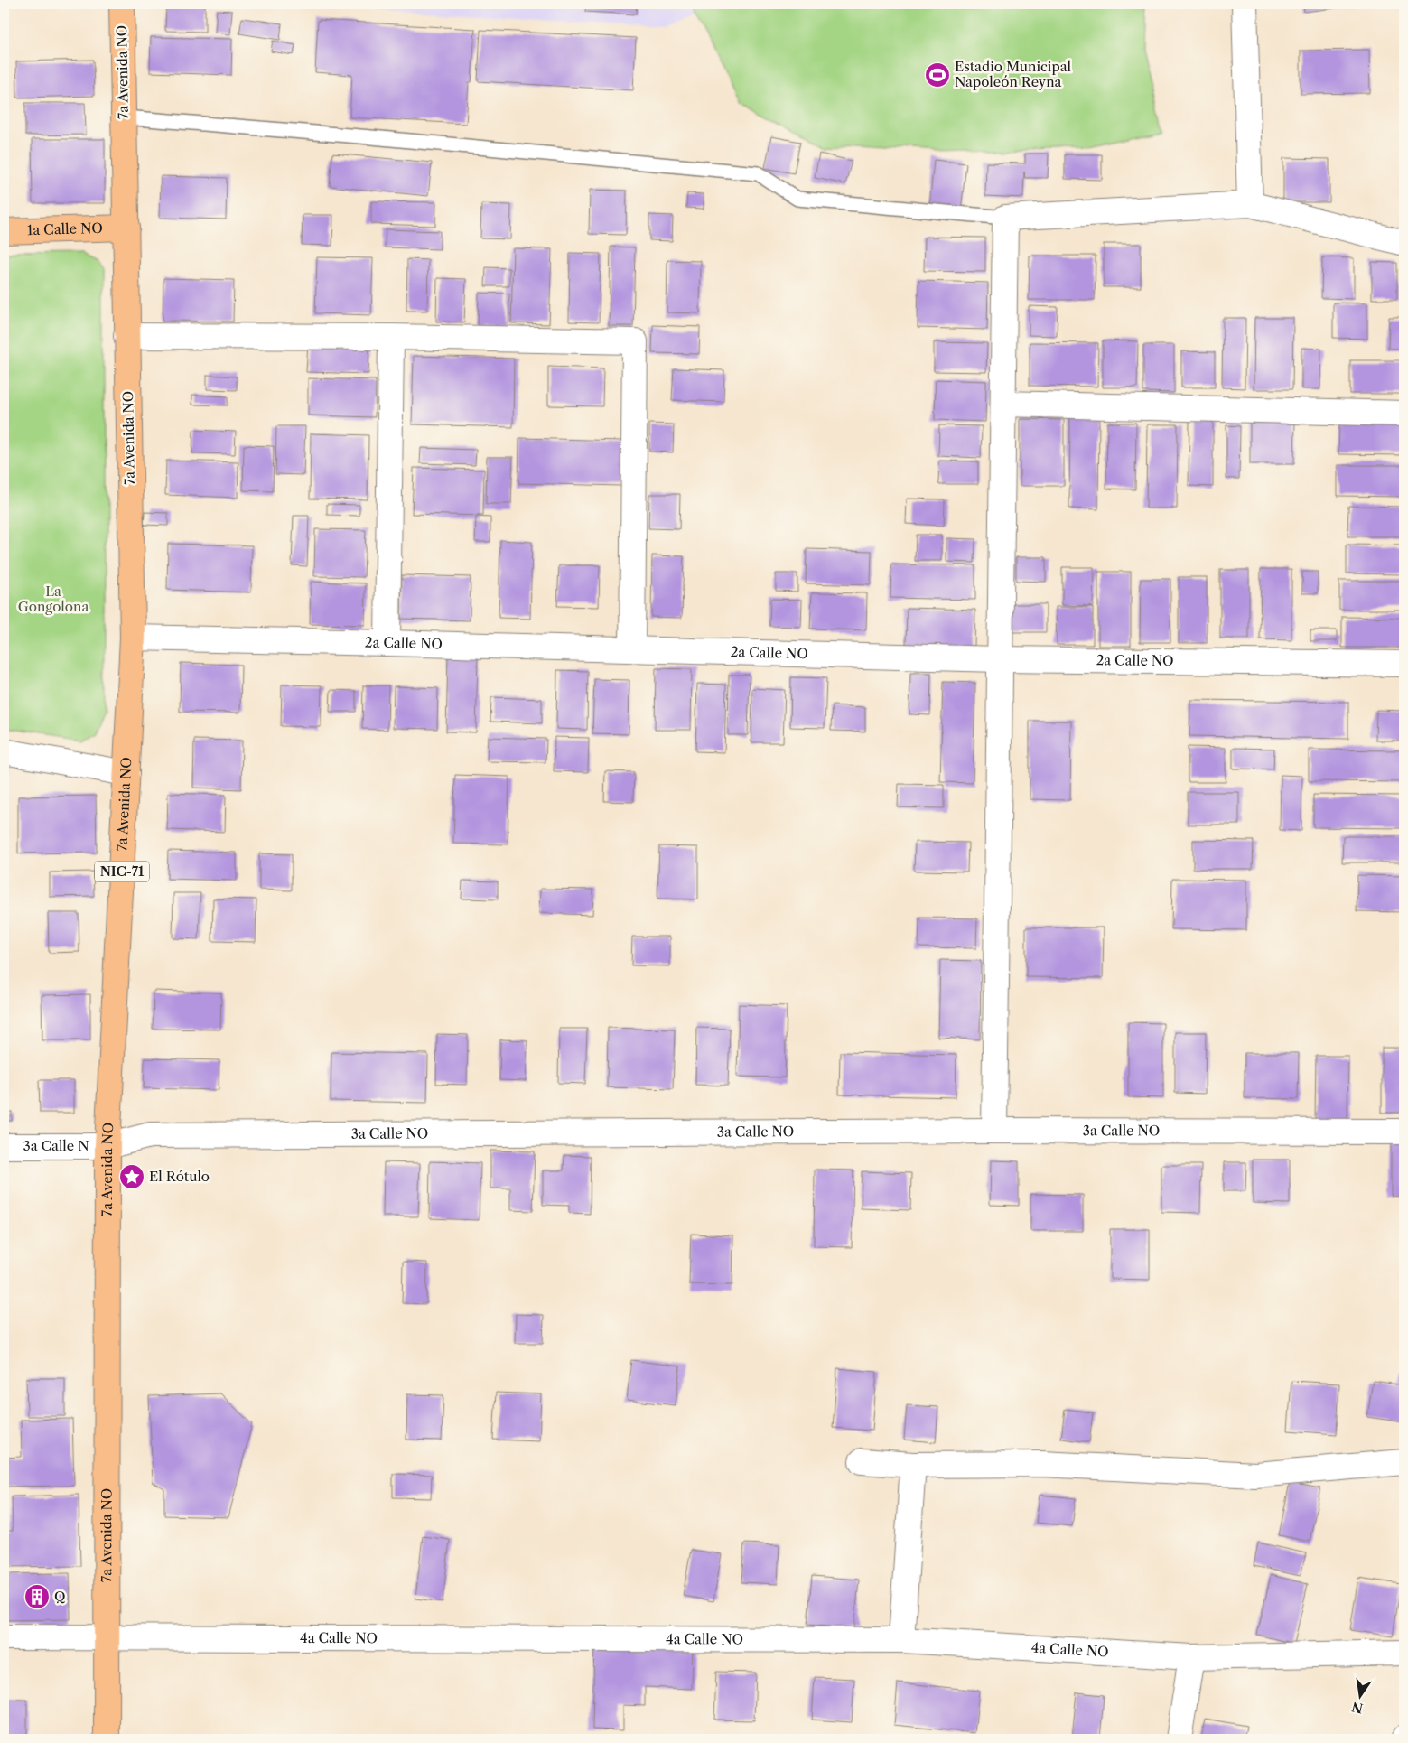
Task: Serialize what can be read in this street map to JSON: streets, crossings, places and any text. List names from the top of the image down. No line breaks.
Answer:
{"streets":{"highway":["7a Avenida NO","1a Calle NO","NIC-71"],"street":["2a Calle NO","3a Calle NO","3a Calle N","4a Calle NO"]},"crossings":[["7a Avenida NO","1a Calle NO"],["7a Avenida NO","2a Calle NO"],["7a Avenida NO","3a Calle NO"],["7a Avenida NO","3a Calle N"],["7a Avenida NO","4a Calle NO"],["3a Calle NO","3a Calle N"]],"parks":["La Gongolona"],"places":{"sports":["Estadio Municipal Napoleón Reyna"],"place":["El Rótulo"],"building":["Q"]},"north":"bottom"}
